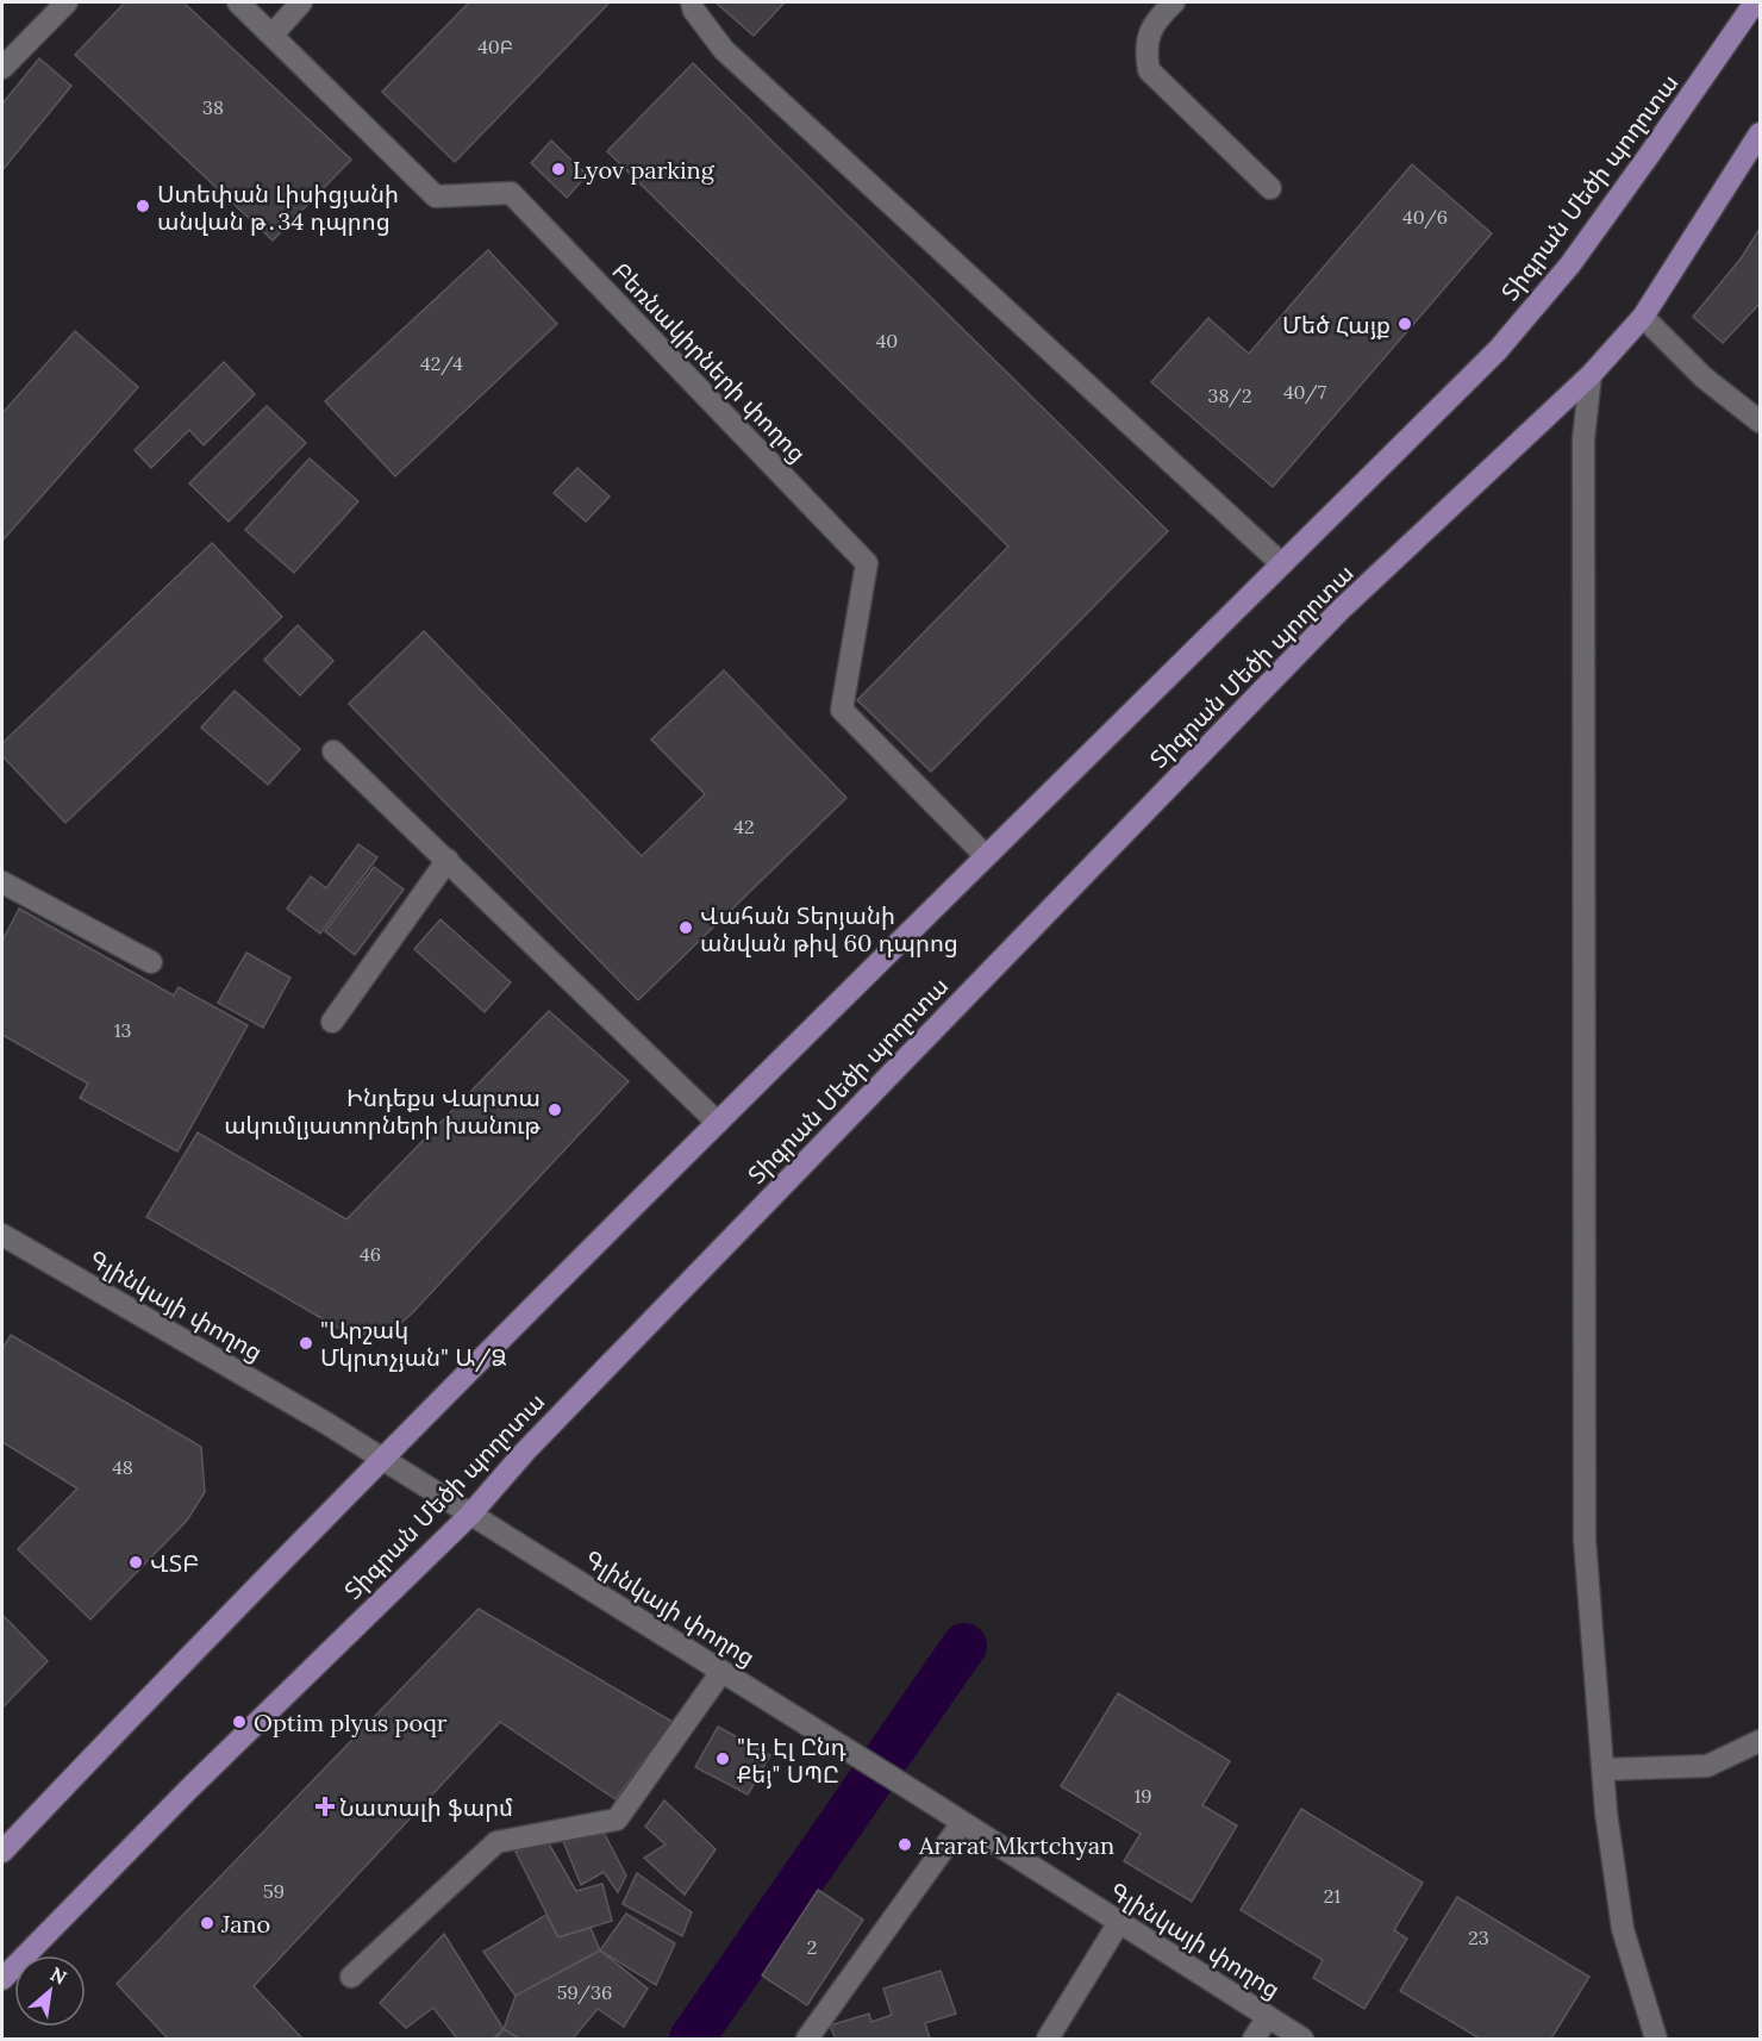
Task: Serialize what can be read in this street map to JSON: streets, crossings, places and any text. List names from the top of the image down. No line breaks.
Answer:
{"streets":{"main road":["Տիգրան Մեծի պողոտա","Բեռնակիրների փողոց","Գլինկայի փողոց"]},"crossings":[["Տիգրան Մեծի պողոտա","Բեռնակիրների փողոց"],["Տիգրան Մեծի պողոտա","Գլինկայի փողոց"]],"places":{"other":["Lyov parking","Ստեփան Լիսիցյանի անվան թ․34 դպրոց","Մեծ Հայք","Վահան Տերյանի անվան թիվ 60 դպրոց","Ինդեքս Վարտա ակումլյատորների խանութ","\"Արշակ Մկրտչյան\" Ա/Ձ","ՎՏԲ","Optim plyus poqr","\"Էյ Էլ Ընդ Քեյ\" ՍՊԸ","Ararat Mkrtchyan","Jano"],"health":["Նատալի ֆարմ"]},"house_numbers":["40Բ","38","40/6","40","42/4","40/7","38/2","42","13","46","48","19","59","21","23","2","59/36"],"north":"top right"}
